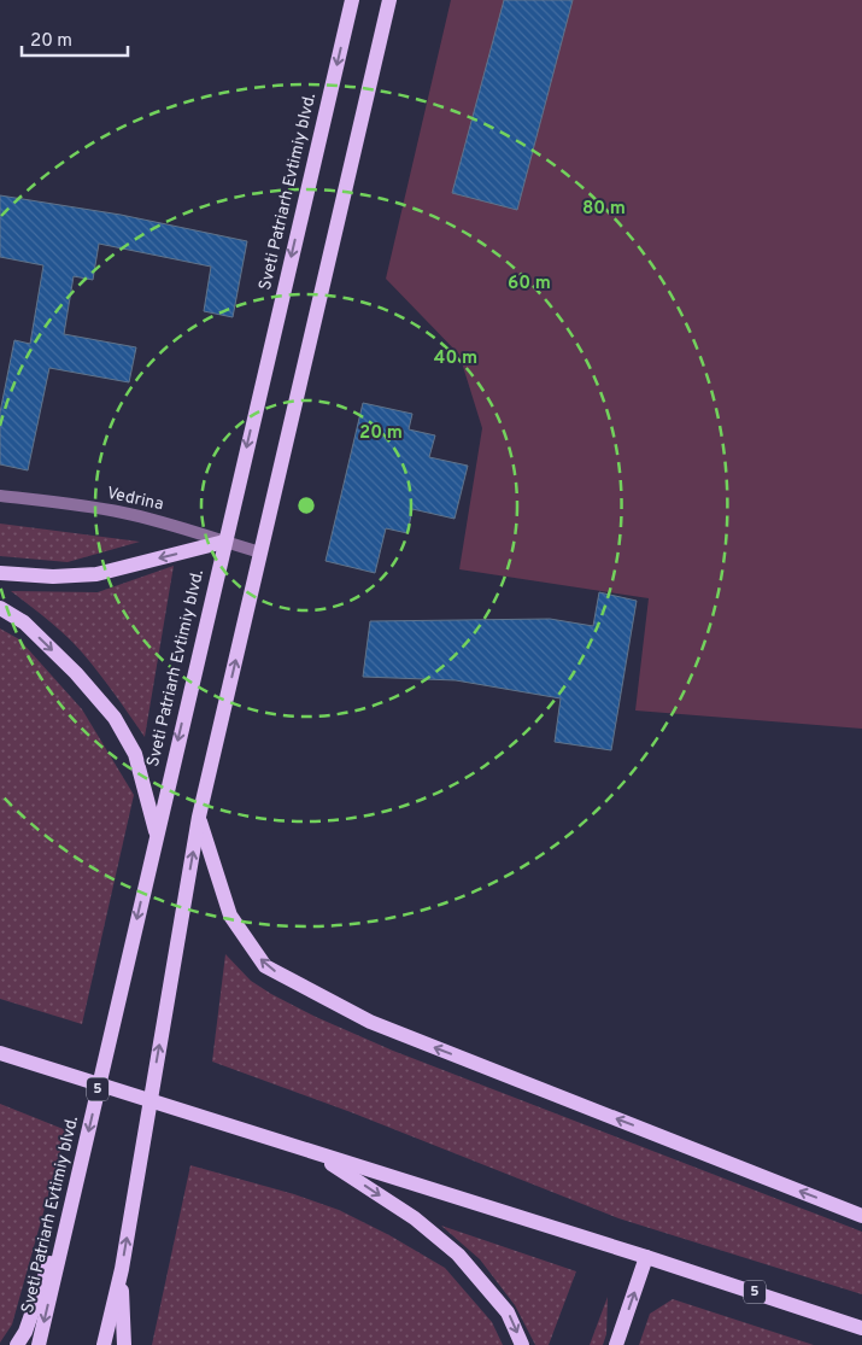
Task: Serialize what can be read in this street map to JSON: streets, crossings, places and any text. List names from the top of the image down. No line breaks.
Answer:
{"streets":{"main road":["Sveti Patriarh Evtimiy blvd.","5"],"street":["Vedrina"]},"crossings":[["Sveti Patriarh Evtimiy blvd.","Vedrina"],["Sveti Patriarh Evtimiy blvd.","5"]],"scale_bar":"20 m","rings":["80 m","60 m","40 m","20 m"]}
